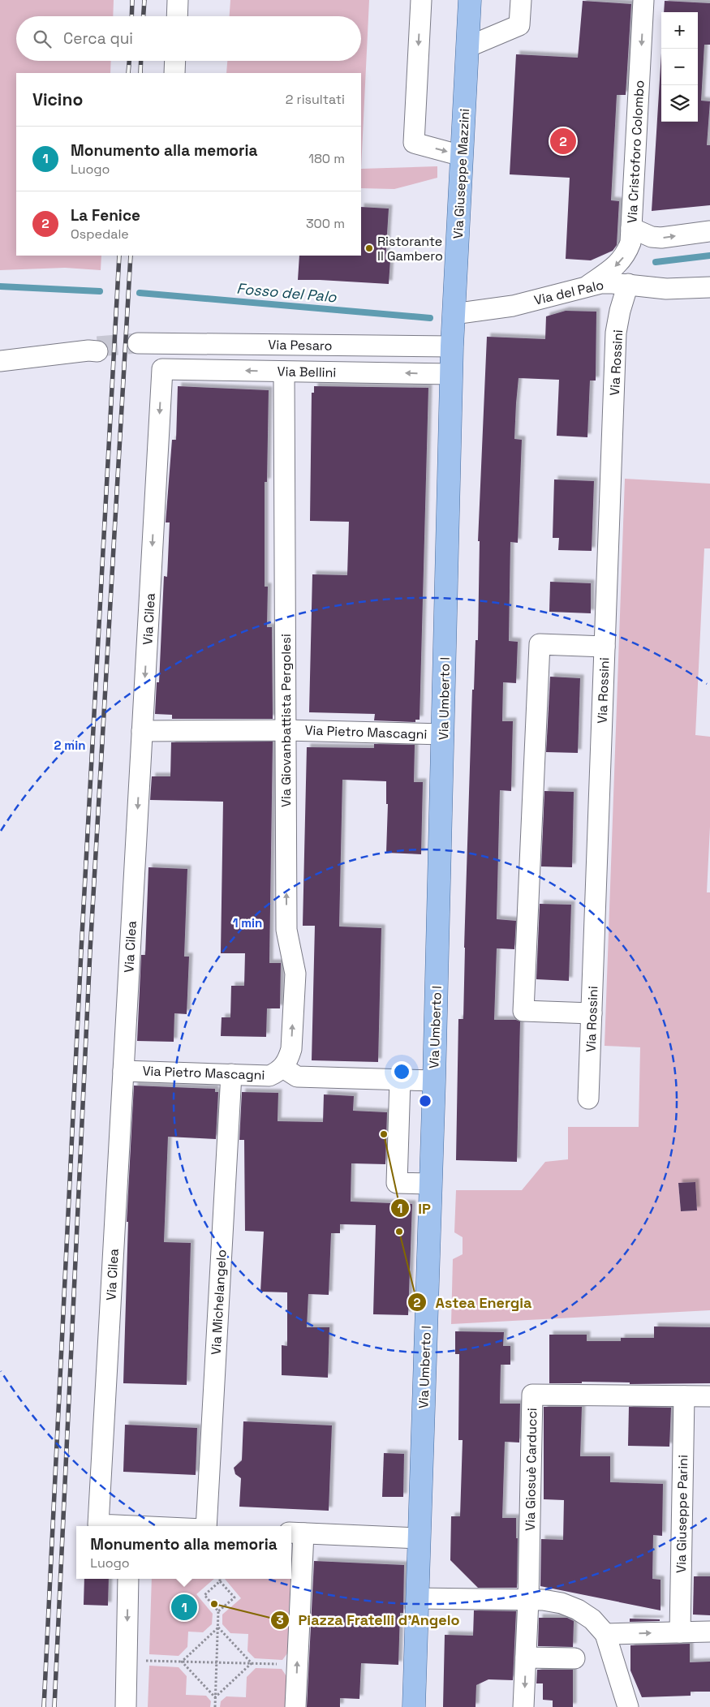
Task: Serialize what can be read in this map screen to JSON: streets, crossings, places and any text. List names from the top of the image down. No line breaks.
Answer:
{"streets":{"main road":["Via Giuseppe Mazzini","Via Umberto I"],"street":["Via Cristoforo Colombo","Via del Palo","Via Pesaro","Via Rossini","Via Bellini","Via Cilea","Via Giovanbattista Pergolesi","Via Pietro Mascagni","Via Michelangelo","Via Giosuè Carducci","Via Giuseppe Parini"]},"crossings":[["Via Cristoforo Colombo","Via del Palo"],["Via Giuseppe Mazzini","Via del Palo"],["Via Giuseppe Mazzini","Via Pesaro"],["Via Giuseppe Mazzini","Via Umberto I"],["Via del Palo","Via Rossini"],["Via Pesaro","Via Umberto I"],["Via Bellini","Via Cilea"],["Via Bellini","Via Umberto I"],["Via Bellini","Via Giovanbattista Pergolesi"],["Via Cilea","Via Pietro Mascagni"],["Via Umberto I","Via Pietro Mascagni"],["Via Giovanbattista Pergolesi","Via Pietro Mascagni"],["Via Pietro Mascagni","Via Michelangelo"],["Via Giosuè Carducci","Via Giuseppe Parini"]],"one_way":["Via Cristoforo Colombo","Via Bellini","Via Cilea","Via Giovanbattista Pergolesi"],"water":["Fosso del Palo"],"places":["Ristorante Il Gambero","IP","Astea Energia","Piazza Fratelli d'Angelo"],"page":{"map_buttons":["+","−"],"search":"Cerca qui","heading":["Vicino","2 risultati"],"list":[{"mark":"1","name":"Monumento alla memoria","note":"Luogo","value":"180 m"},{"mark":"2","name":"La Fenice","note":"Ospedale","value":"300 m"}],"pins":["2","1"],"popup":["Monumento alla memoria","Luogo"]},"rings":["2 min","1 min"]}
